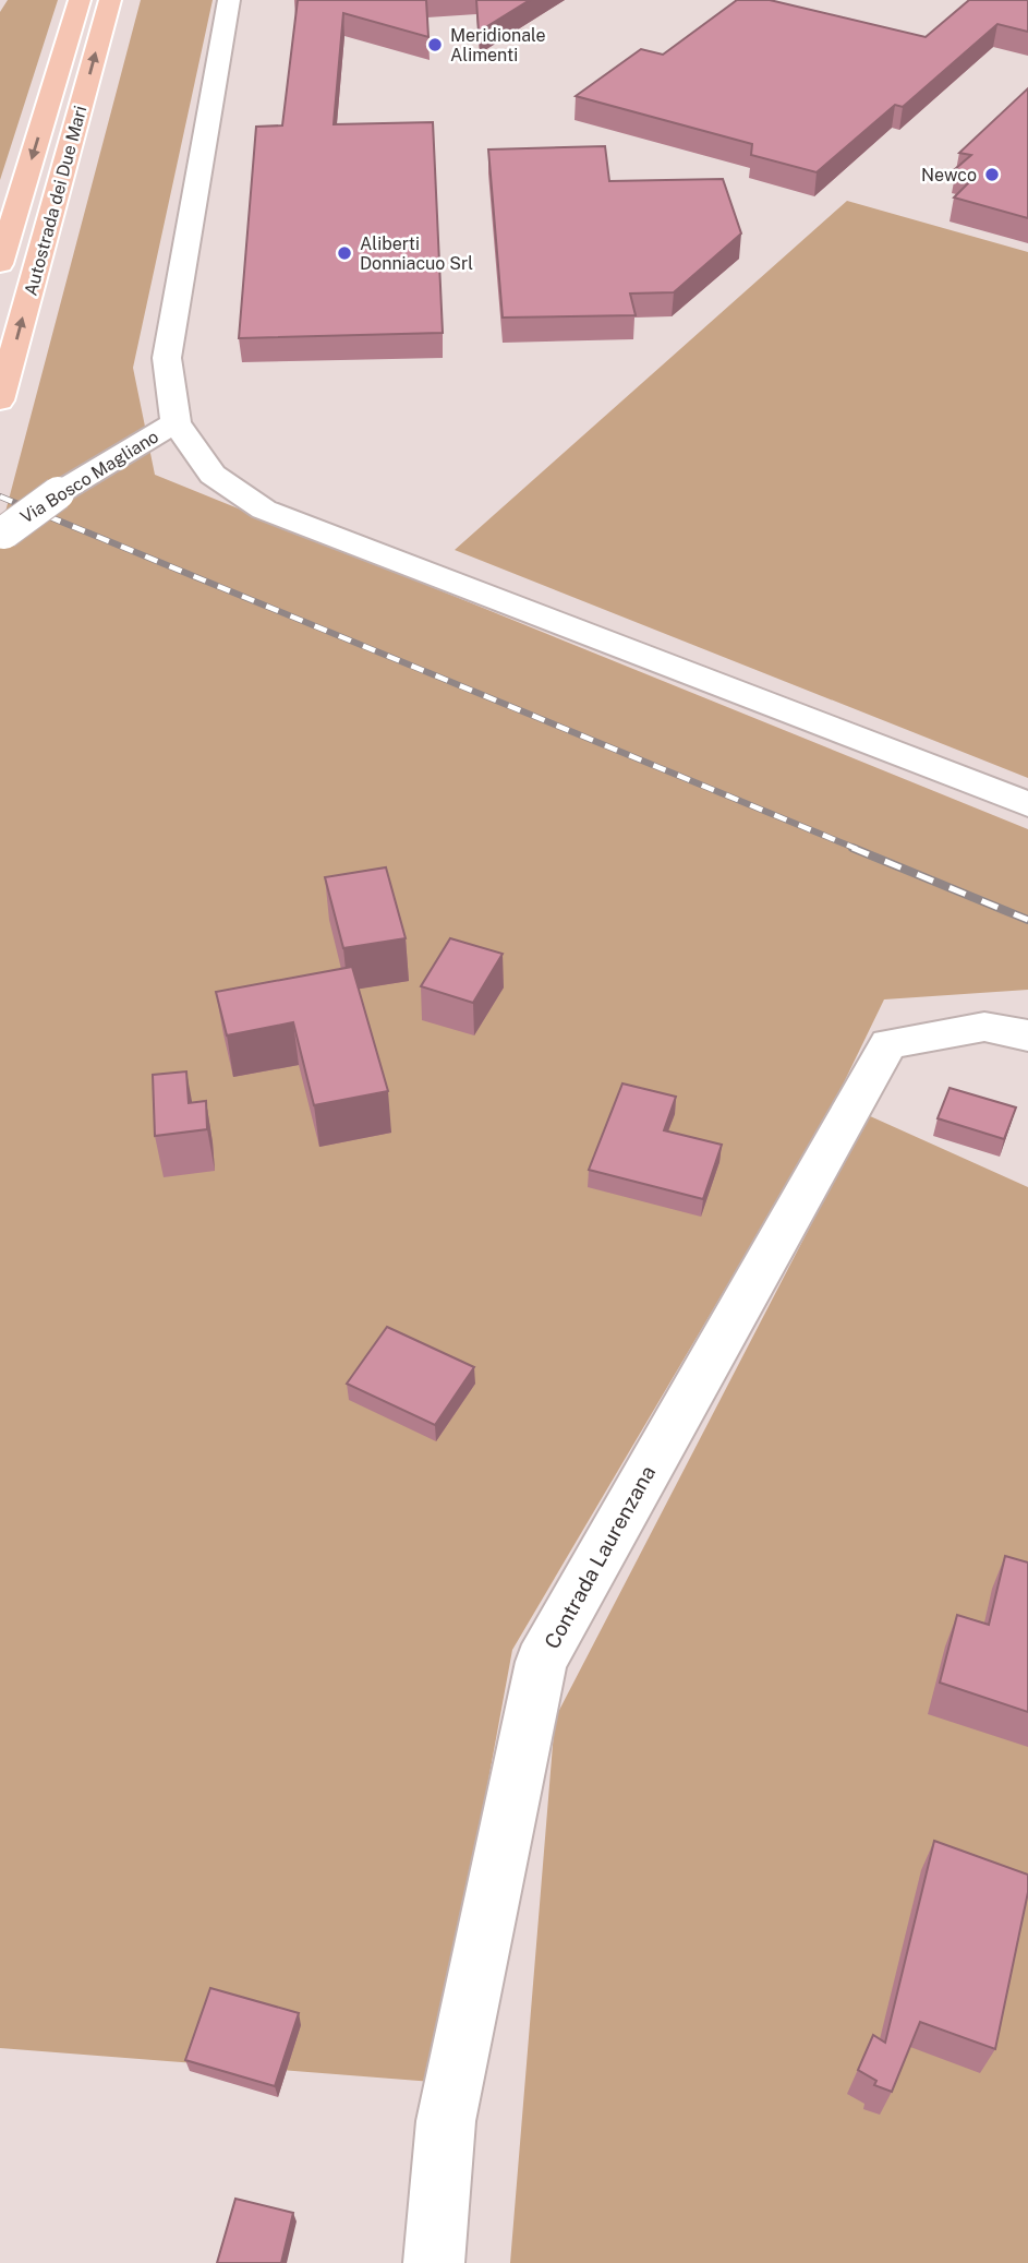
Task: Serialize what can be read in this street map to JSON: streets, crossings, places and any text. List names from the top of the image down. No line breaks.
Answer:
{"streets":{"highway":["Autostrada dei Due Mari"],"street":["Via Bosco Magliano","Contrada Laurenzana"]},"places":["Meridionale Alimenti","Newco","Aliberti Donniacuo Srl"]}
